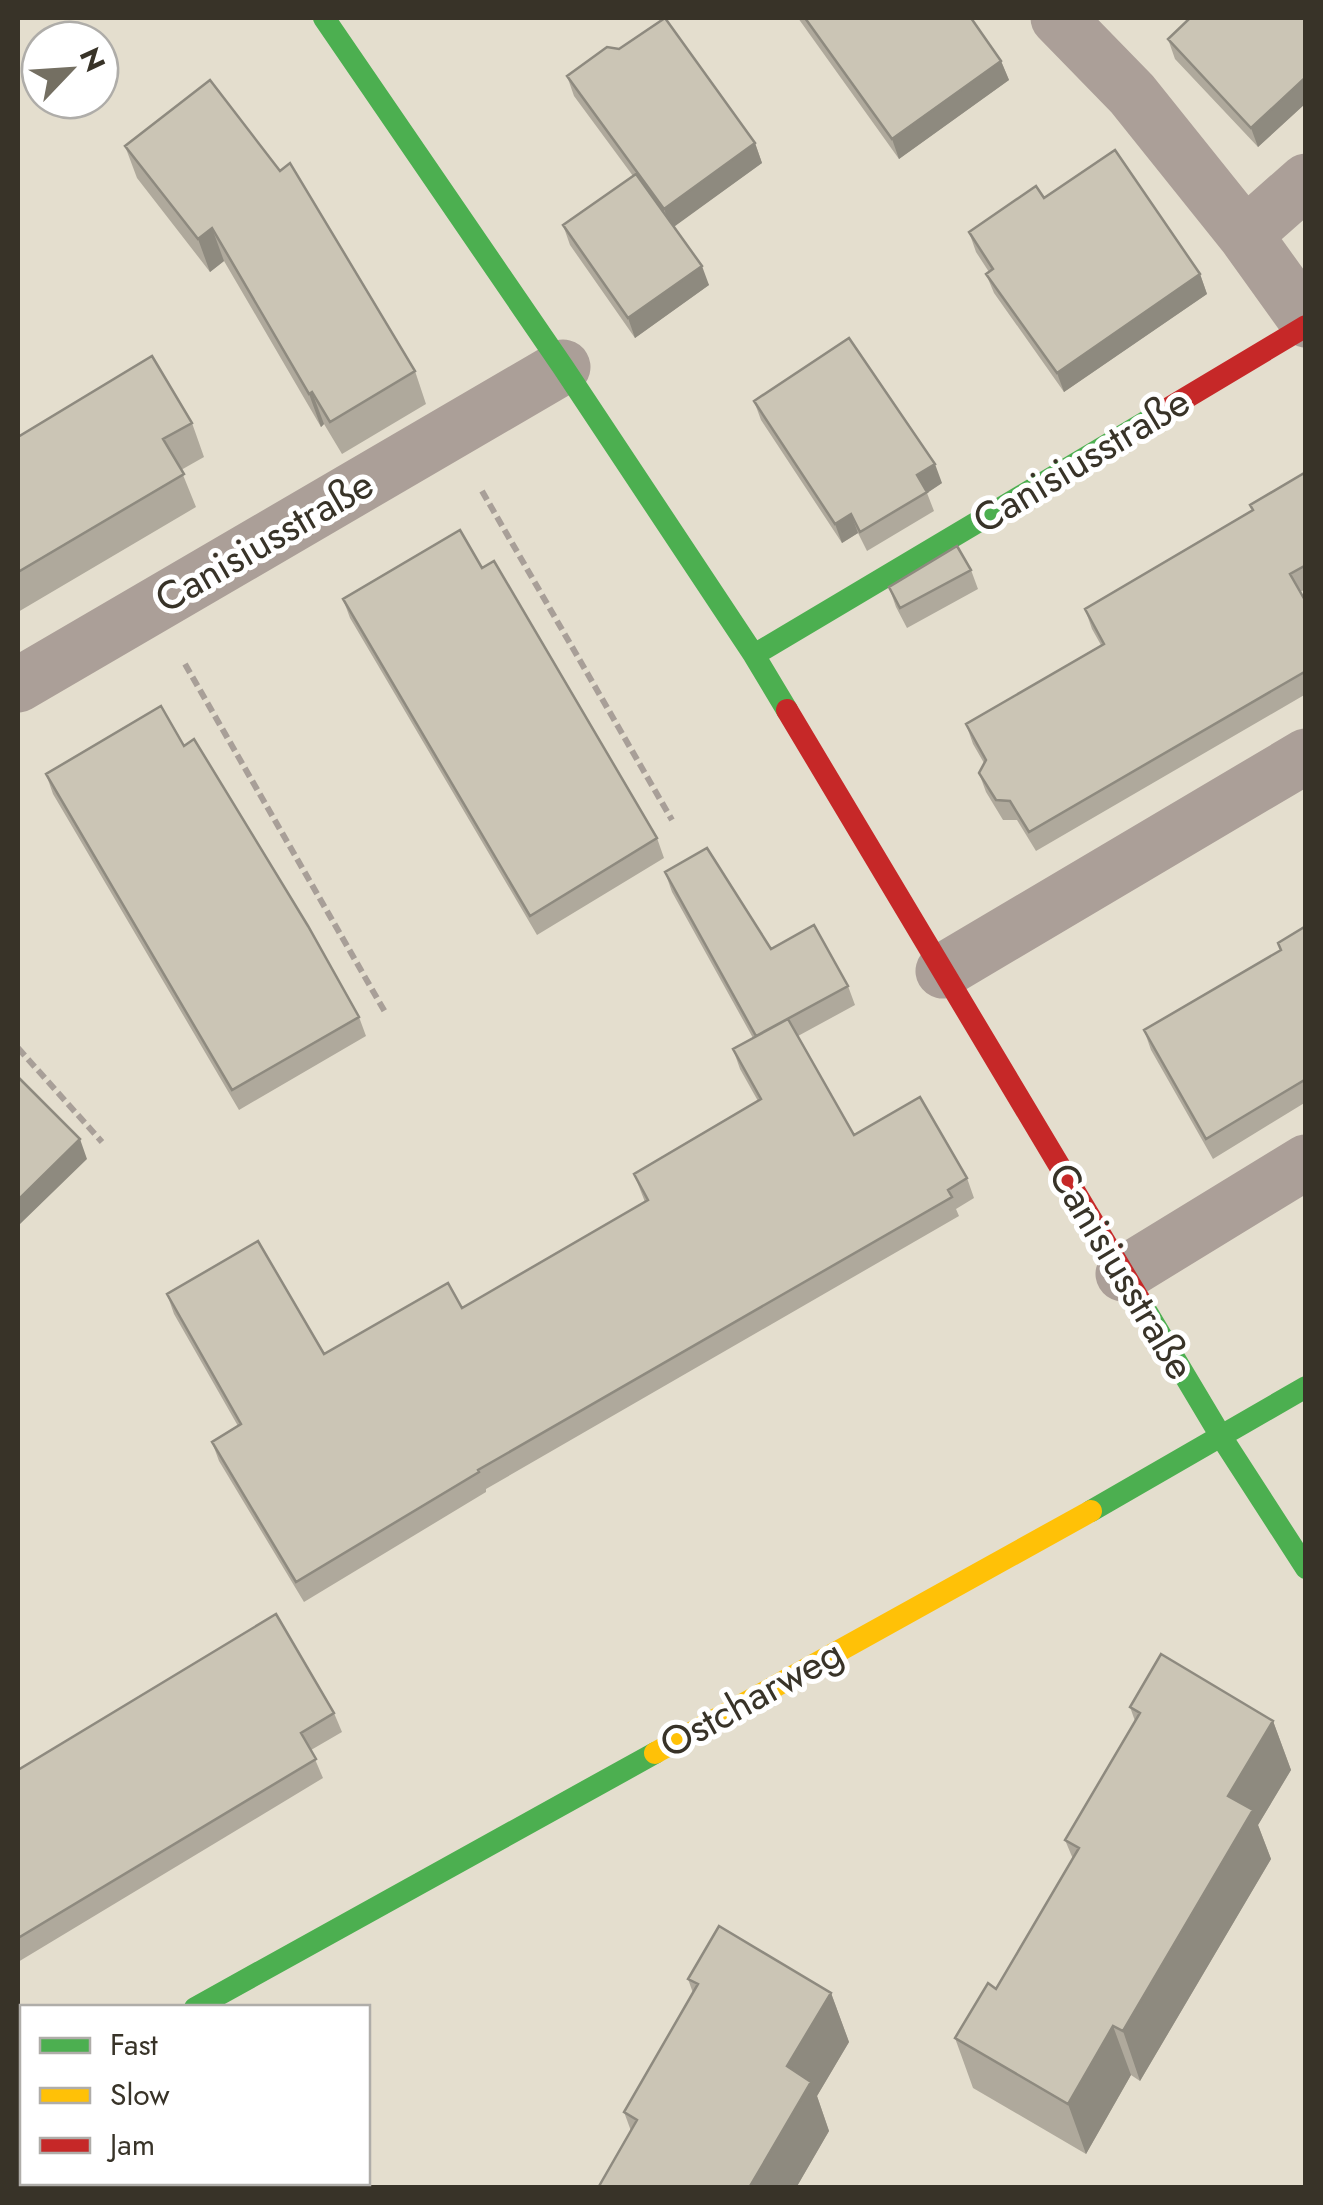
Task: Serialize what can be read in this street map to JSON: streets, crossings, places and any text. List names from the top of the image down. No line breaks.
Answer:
{"streets":{"street":["Canisiusstraße","Ostcharweg"]},"crossings":[["Canisiusstraße","Ostcharweg"]],"legend":["Fast","Slow","Jam"],"north":"top right"}
